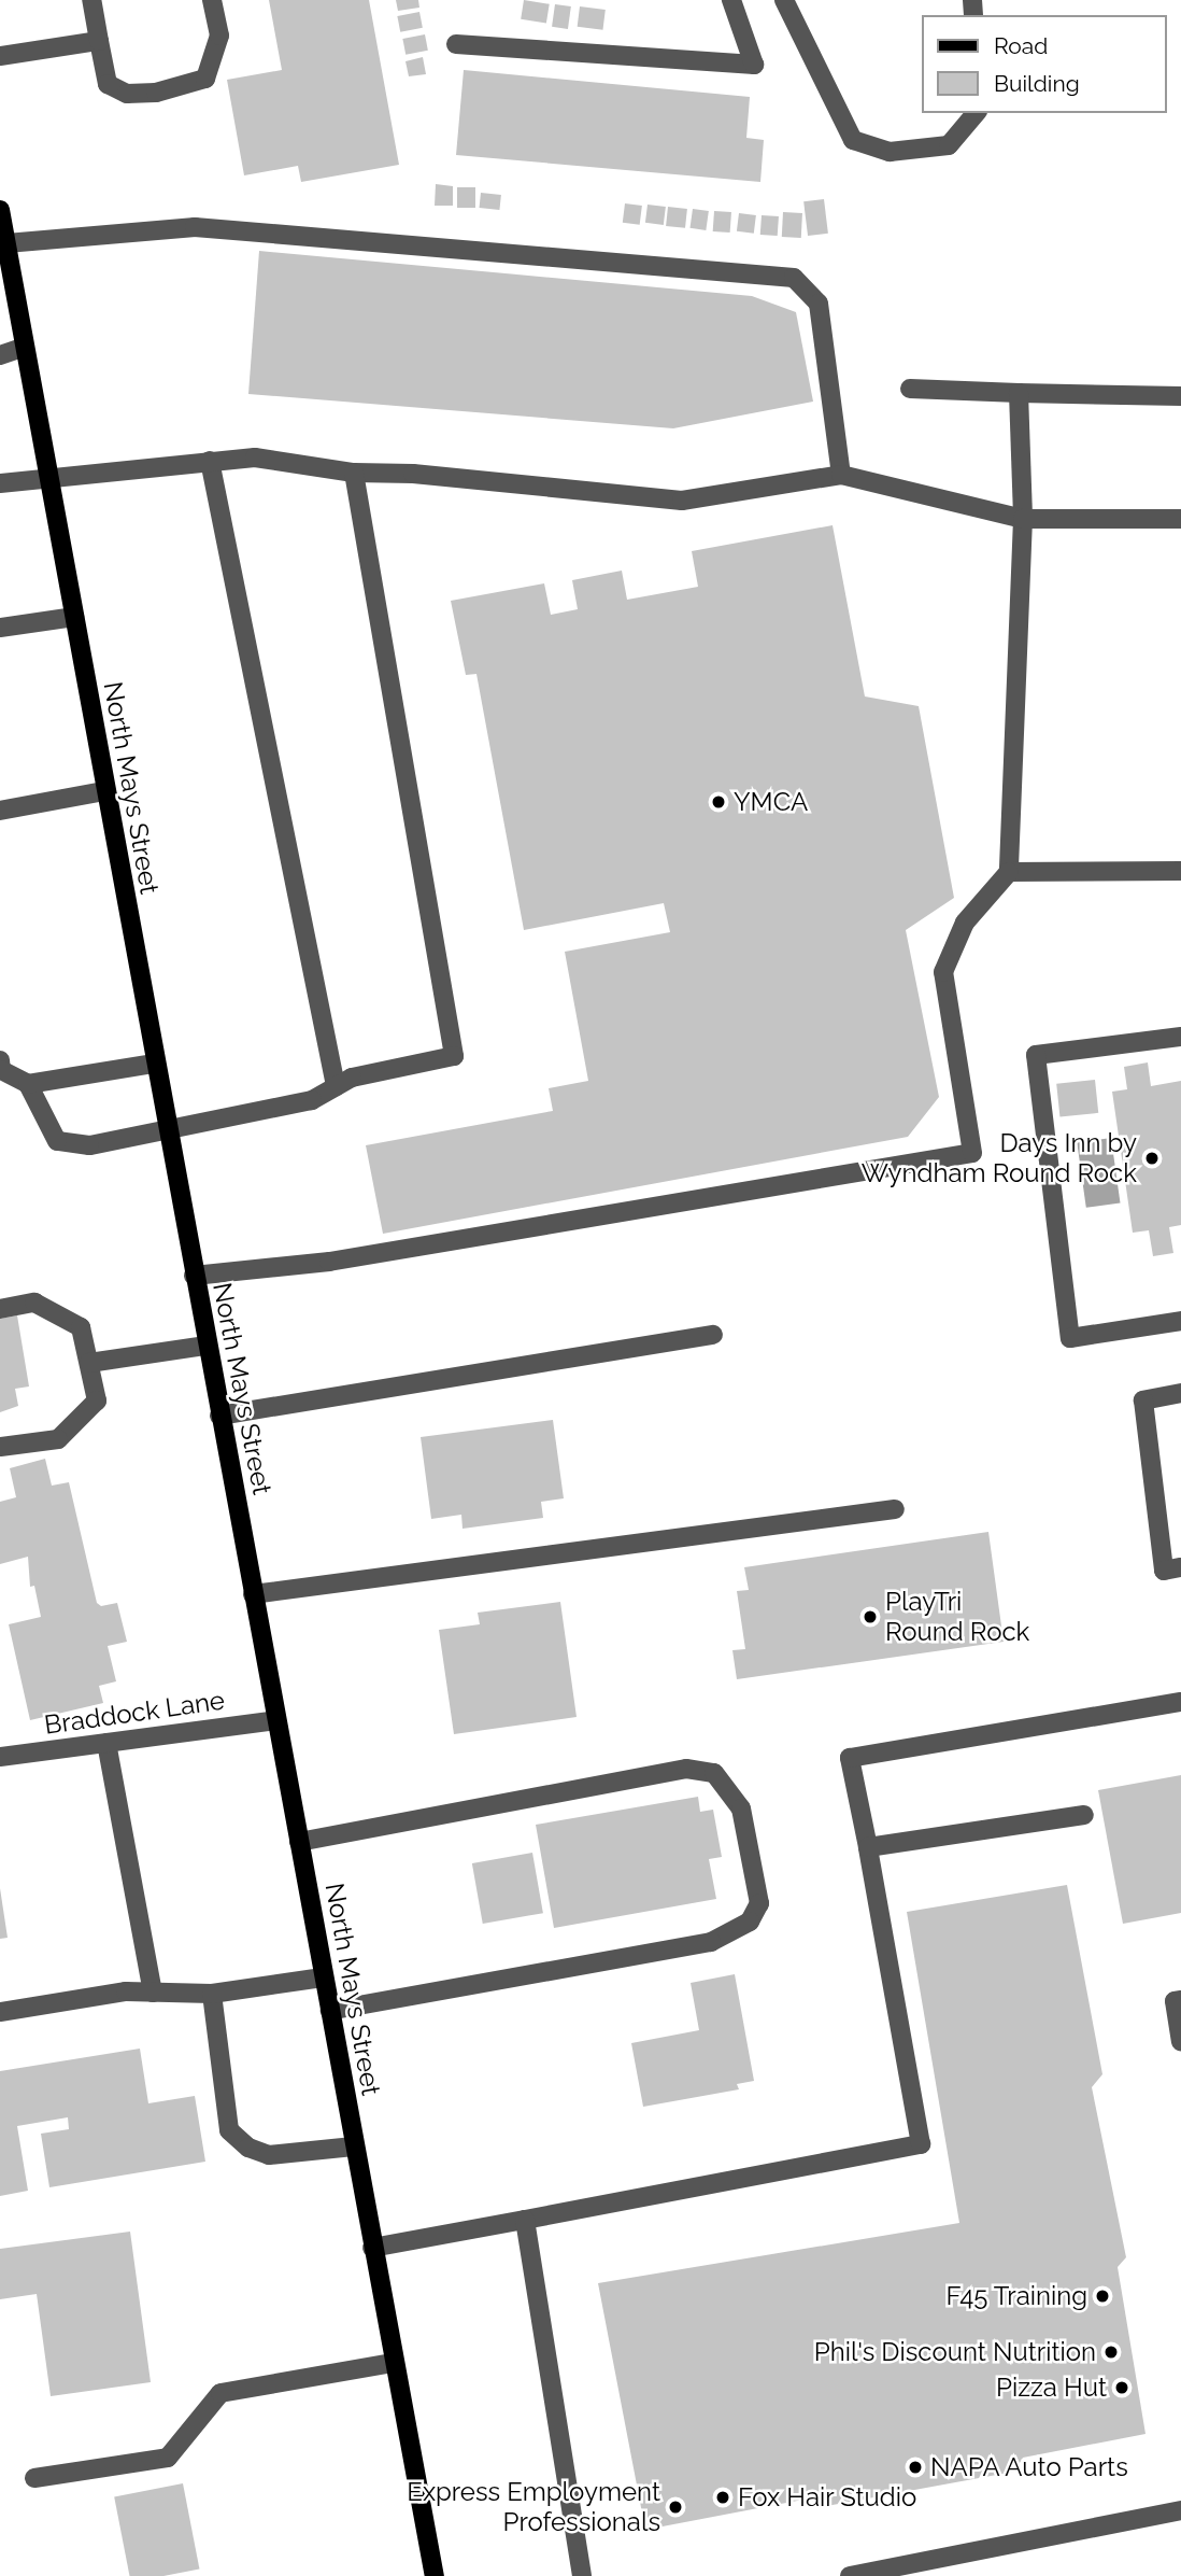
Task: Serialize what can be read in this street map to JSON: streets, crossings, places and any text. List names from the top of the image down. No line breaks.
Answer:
{"streets":{"main road":["North Mays Street"],"street":["Braddock Lane"]},"crossings":[["North Mays Street","Braddock Lane"]],"places":["YMCA","Days Inn by Wyndham Round Rock","PlayTri Round Rock","F45 Training","Phil's Discount Nutrition","Pizza Hut","NAPA Auto Parts","Fox Hair Studio","Express Employment Professionals"],"legend":["Road","Building"]}
